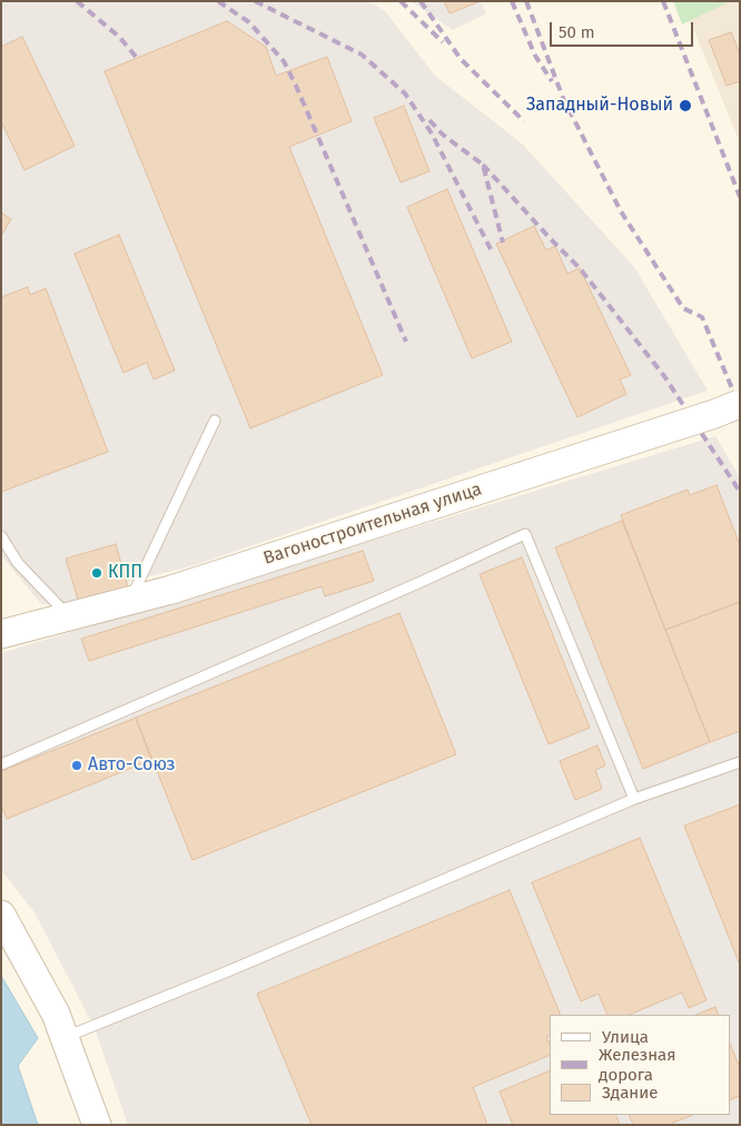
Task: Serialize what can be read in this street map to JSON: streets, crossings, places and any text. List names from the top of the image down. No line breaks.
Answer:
{"streets":{"main road":["Вагоностроительная улица"]},"places":["Западный-Новый","КПП","Авто-Союз"],"legend":["Улица","Железная дорога","Здание"],"scale_bar":"50 m"}
